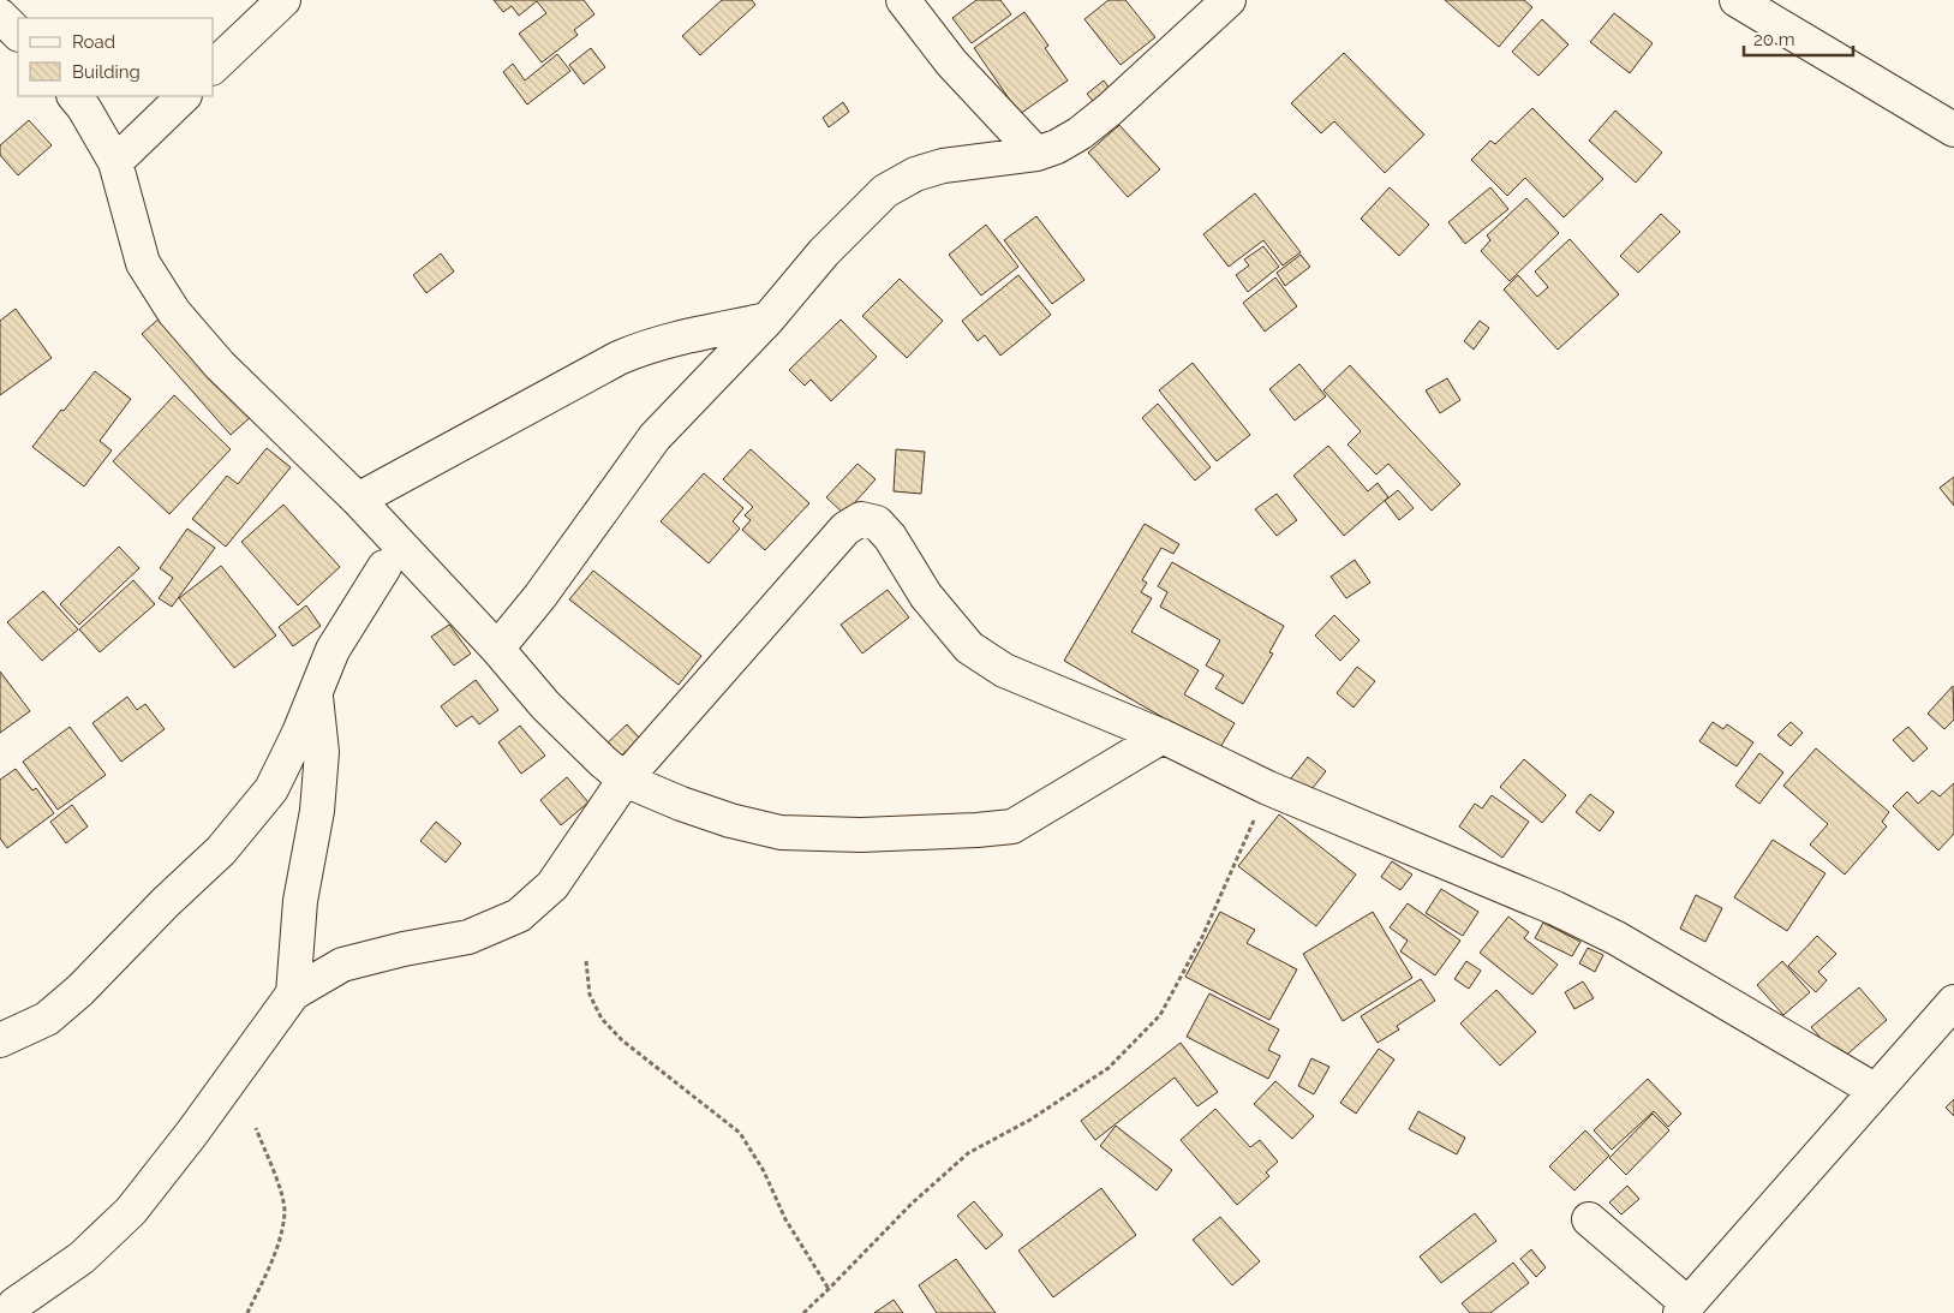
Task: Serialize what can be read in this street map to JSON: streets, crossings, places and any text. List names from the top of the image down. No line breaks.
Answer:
{"legend":["Road","Building"],"scale_bar":"20 m"}
